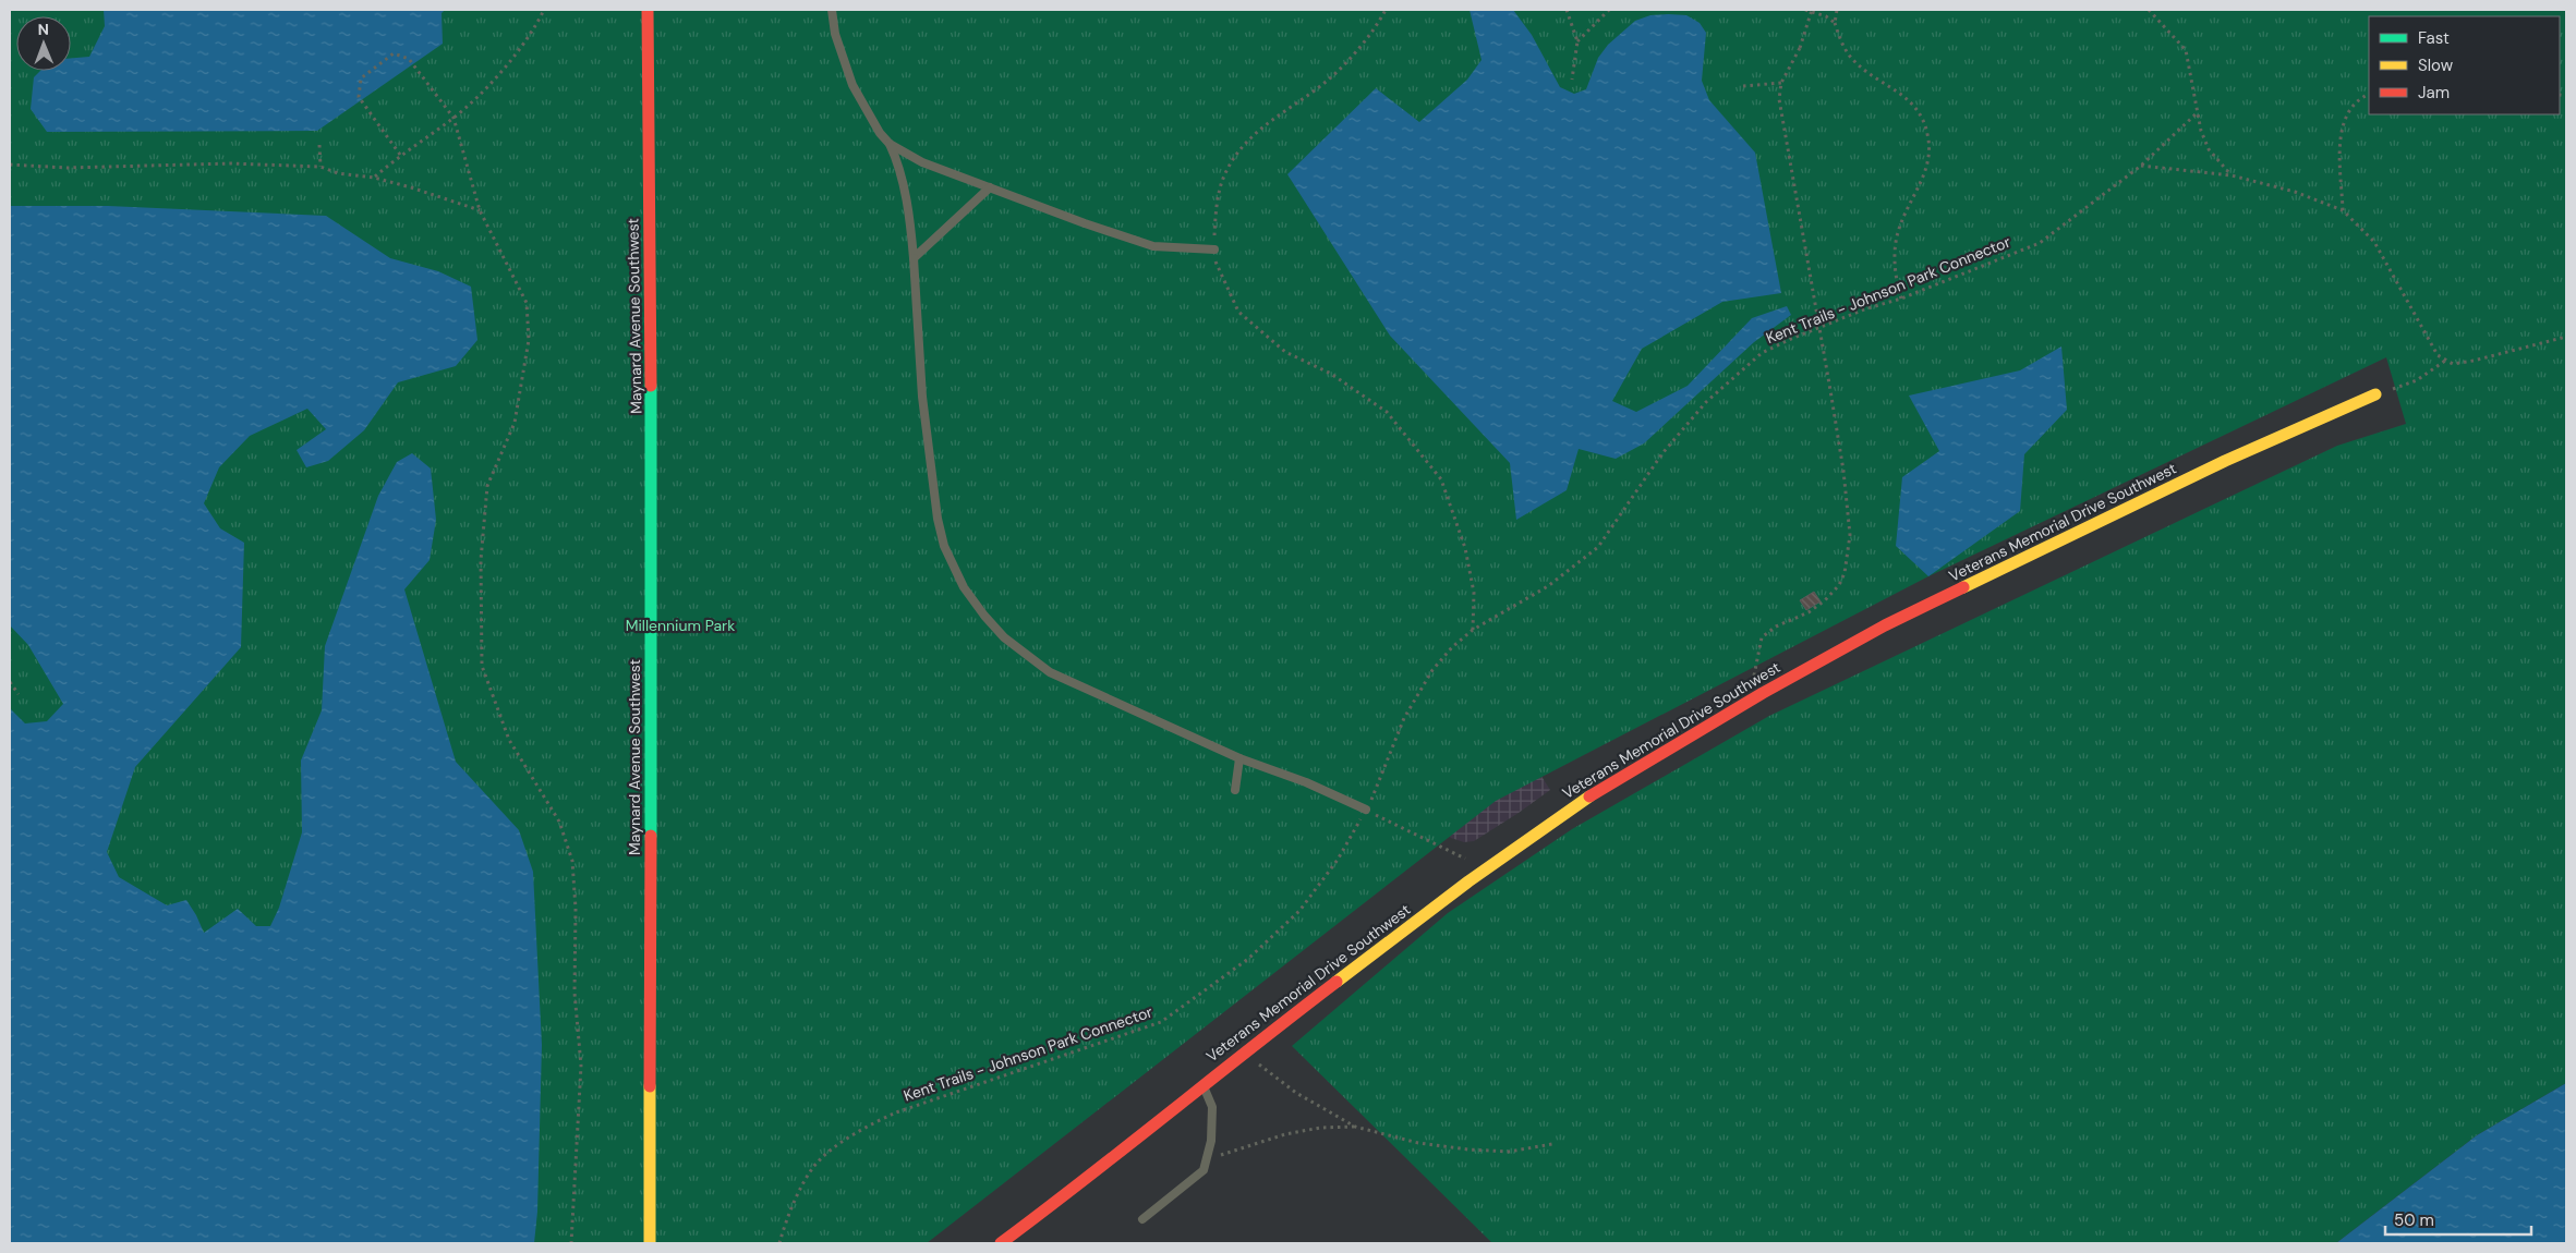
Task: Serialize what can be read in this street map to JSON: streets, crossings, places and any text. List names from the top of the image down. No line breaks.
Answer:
{"streets":{"street":["Maynard Avenue Southwest","Veterans Memorial Drive Southwest"],"path":["Kent Trails - Johnson Park Connector"]},"parks":["Millennium Park"],"legend":["Fast","Slow","Jam"],"scale_bar":"50 m","north":"top"}
